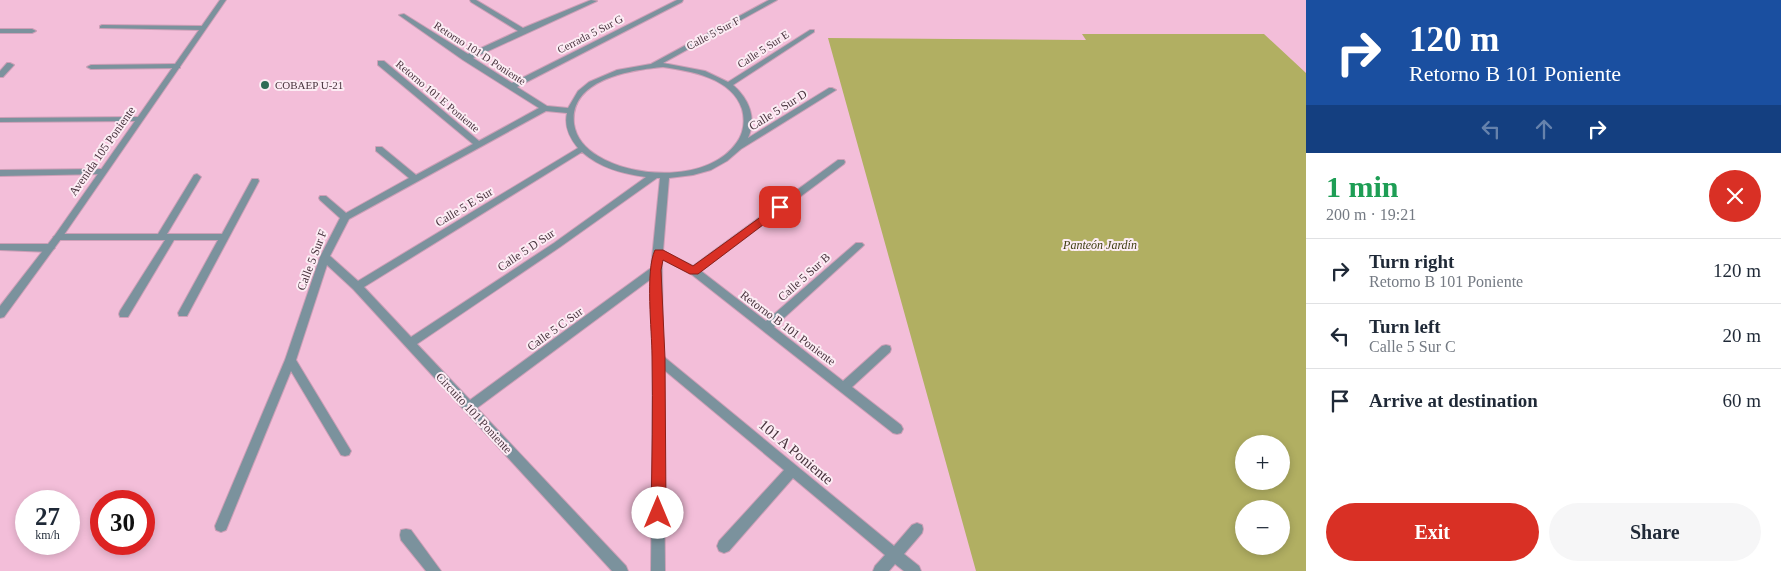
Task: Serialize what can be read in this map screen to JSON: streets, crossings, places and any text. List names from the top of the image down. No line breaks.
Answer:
{"streets":{"street":["Calle 5 Sur F","Cerrada 5 Sur G","Calle 5 Sur E","Retorno 101 D Poniente","Retorno 101 E Poniente","Calle 5 Sur D","Avenida 105 Poniente","Calle 5 E Sur","Calle 5 D Sur","Calle 5 Sur B","Retorno B 101 Poniente","Calle 5 C Sur","Circuito 101 Poniente","101 A Poniente"]},"crossings":[["Calle 5 Sur F","Calle 5 Sur E"],["Calle 5 Sur F","Calle 5 Sur D"],["Calle 5 Sur F","Calle 5 E Sur"],["Calle 5 Sur F","Calle 5 D Sur"],["Calle 5 Sur F","Circuito 101 Poniente"],["Cerrada 5 Sur G","Retorno 101 D Poniente"],["Calle 5 Sur E","Calle 5 Sur D"],["Calle 5 Sur E","Calle 5 E Sur"],["Calle 5 Sur E","Calle 5 D Sur"],["Calle 5 Sur D","Calle 5 E Sur"],["Calle 5 Sur D","Calle 5 D Sur"],["Calle 5 E Sur","Calle 5 D Sur"],["Calle 5 E Sur","Circuito 101 Poniente"],["Calle 5 D Sur","Circuito 101 Poniente"],["Calle 5 Sur B","Retorno B 101 Poniente"],["Calle 5 C Sur","Circuito 101 Poniente"]],"parks":["Panteón Jardín"],"places":["COBAEP U-21"],"page":{"turn":["120 m","Retorno B 101 Poniente"],"heading":["1 min","200 m · 19:21"],"list":[{"name":"Turn right","note":"Retorno B 101 Poniente","value":"120 m"},{"name":"Turn left","note":"Calle 5 Sur C","value":"20 m"},{"name":"Arrive at destination","value":"60 m"}],"map_buttons":["+","−"],"speed":"27 km/h","limit":"30","buttons":["Exit","Share"]}}
